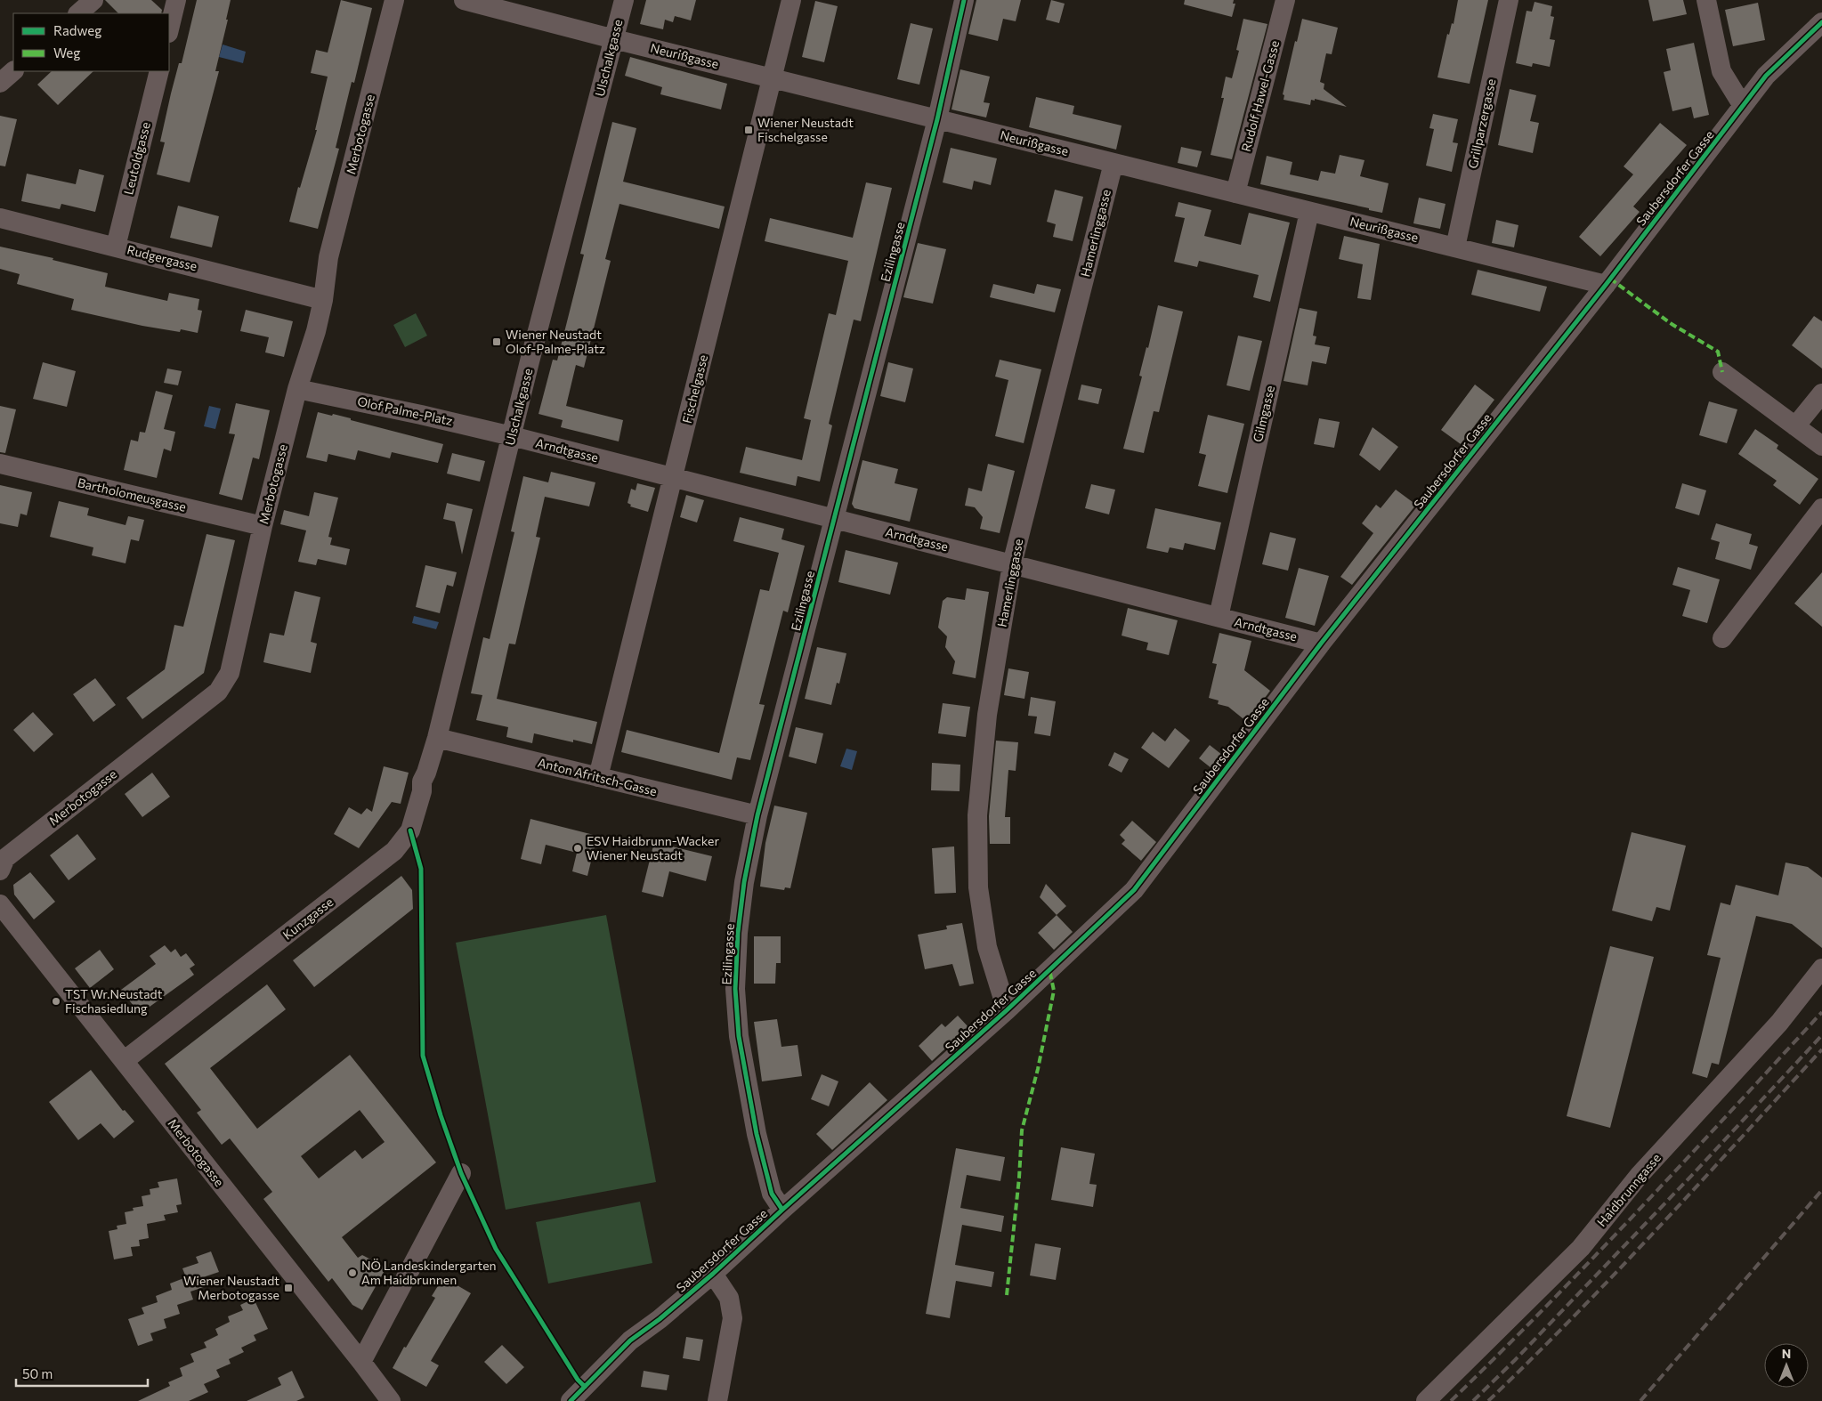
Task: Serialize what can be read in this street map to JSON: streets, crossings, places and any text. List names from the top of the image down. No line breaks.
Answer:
{"streets":{"street":["Neurißgasse","Ulschalkgasse","Rudolf Hawel-Gasse","Grillparzergasse","Merbotogasse","Leutoldgasse","Saubersdorfer Gasse","Hamerlinggasse","Ezilingasse","Rudgergasse","Fischelgasse","Olof Palme-Platz","Gilmgasse","Arndtgasse","Bartholomeusgasse","Anton Afritsch-Gasse","Kunzgasse","Haidbrunngasse"]},"crossings":[["Neurißgasse","Ulschalkgasse"],["Neurißgasse","Rudolf Hawel-Gasse"],["Neurißgasse","Grillparzergasse"],["Neurißgasse","Saubersdorfer Gasse"],["Neurißgasse","Hamerlinggasse"],["Neurißgasse","Ezilingasse"],["Neurißgasse","Fischelgasse"],["Neurißgasse","Gilmgasse"],["Ulschalkgasse","Olof Palme-Platz"],["Ulschalkgasse","Arndtgasse"],["Ulschalkgasse","Anton Afritsch-Gasse"],["Ulschalkgasse","Kunzgasse"],["Merbotogasse","Rudgergasse"],["Merbotogasse","Olof Palme-Platz"],["Merbotogasse","Bartholomeusgasse"],["Merbotogasse","Kunzgasse"],["Leutoldgasse","Rudgergasse"],["Saubersdorfer Gasse","Hamerlinggasse"],["Saubersdorfer Gasse","Ezilingasse"],["Saubersdorfer Gasse","Arndtgasse"],["Hamerlinggasse","Arndtgasse"],["Ezilingasse","Arndtgasse"],["Ezilingasse","Anton Afritsch-Gasse"],["Fischelgasse","Arndtgasse"],["Fischelgasse","Anton Afritsch-Gasse"],["Olof Palme-Platz","Arndtgasse"],["Gilmgasse","Arndtgasse"],["Anton Afritsch-Gasse","Kunzgasse"]],"places":{"transit":["Wiener Neustadt Fischelgasse","Wiener Neustadt Olof-Palme-Platz","Wiener Neustadt Merbotogasse"],"other":["ESV Haidbrunn-Wacker Wiener Neustadt","TST Wr.Neustadt Fischasiedlung","NÖ Landeskindergarten Am Haidbrunnen"]},"legend":["Radweg","Weg"],"scale_bar":"50 m","north":"top"}
